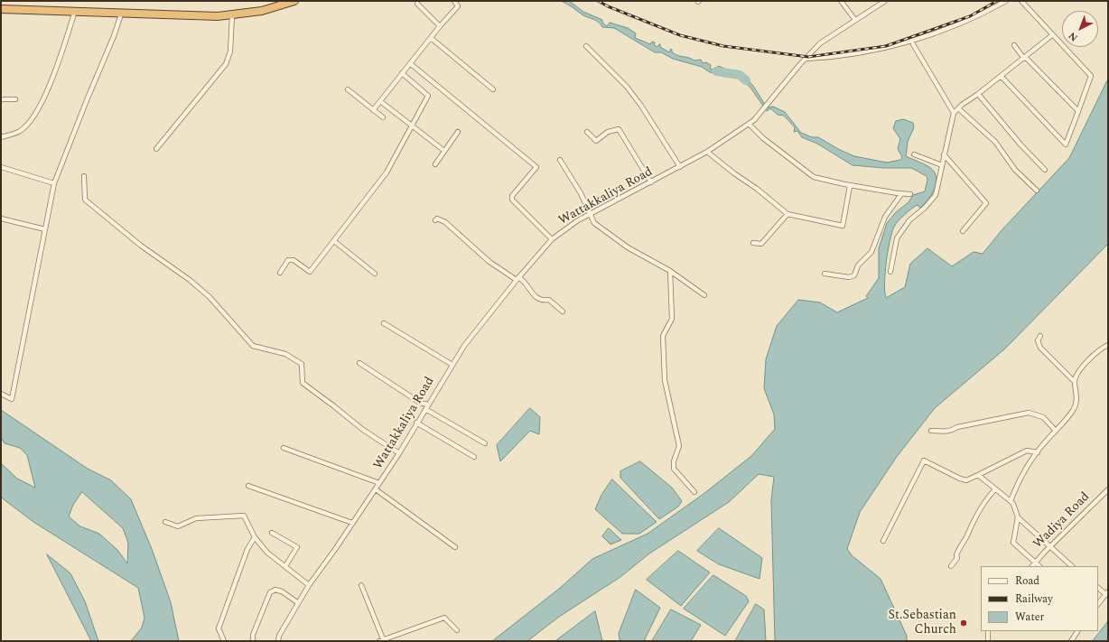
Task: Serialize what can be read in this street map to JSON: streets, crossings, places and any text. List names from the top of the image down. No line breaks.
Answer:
{"streets":{"street":["Wattakkaliya Road","Wadiya Road"]},"places":["St.Sebastian Church"],"legend":["Road","Railway","Water"],"north":"bottom left"}
